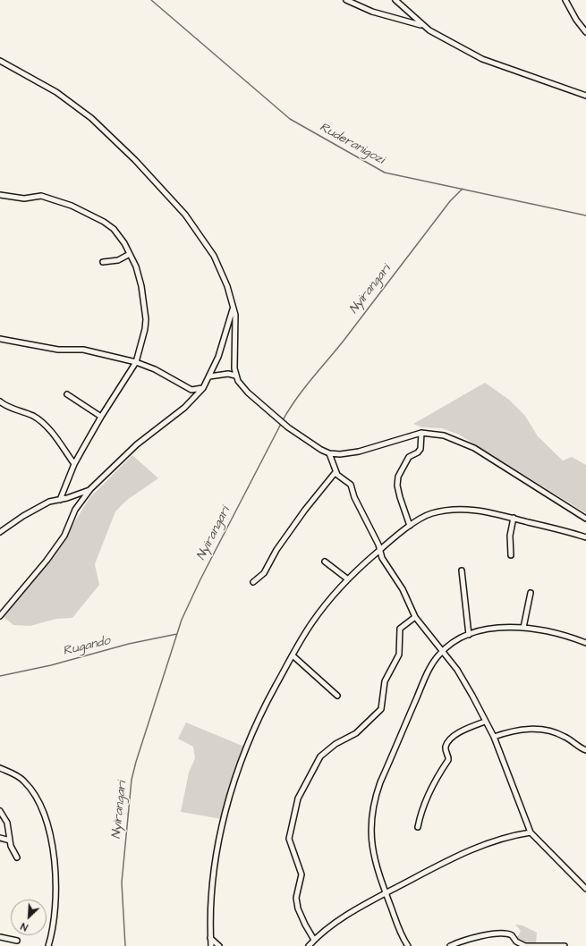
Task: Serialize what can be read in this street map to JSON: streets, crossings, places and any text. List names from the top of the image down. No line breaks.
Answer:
{"water":["Ruderanigozi","Nyirangari","Rugando"],"north":"bottom left"}
